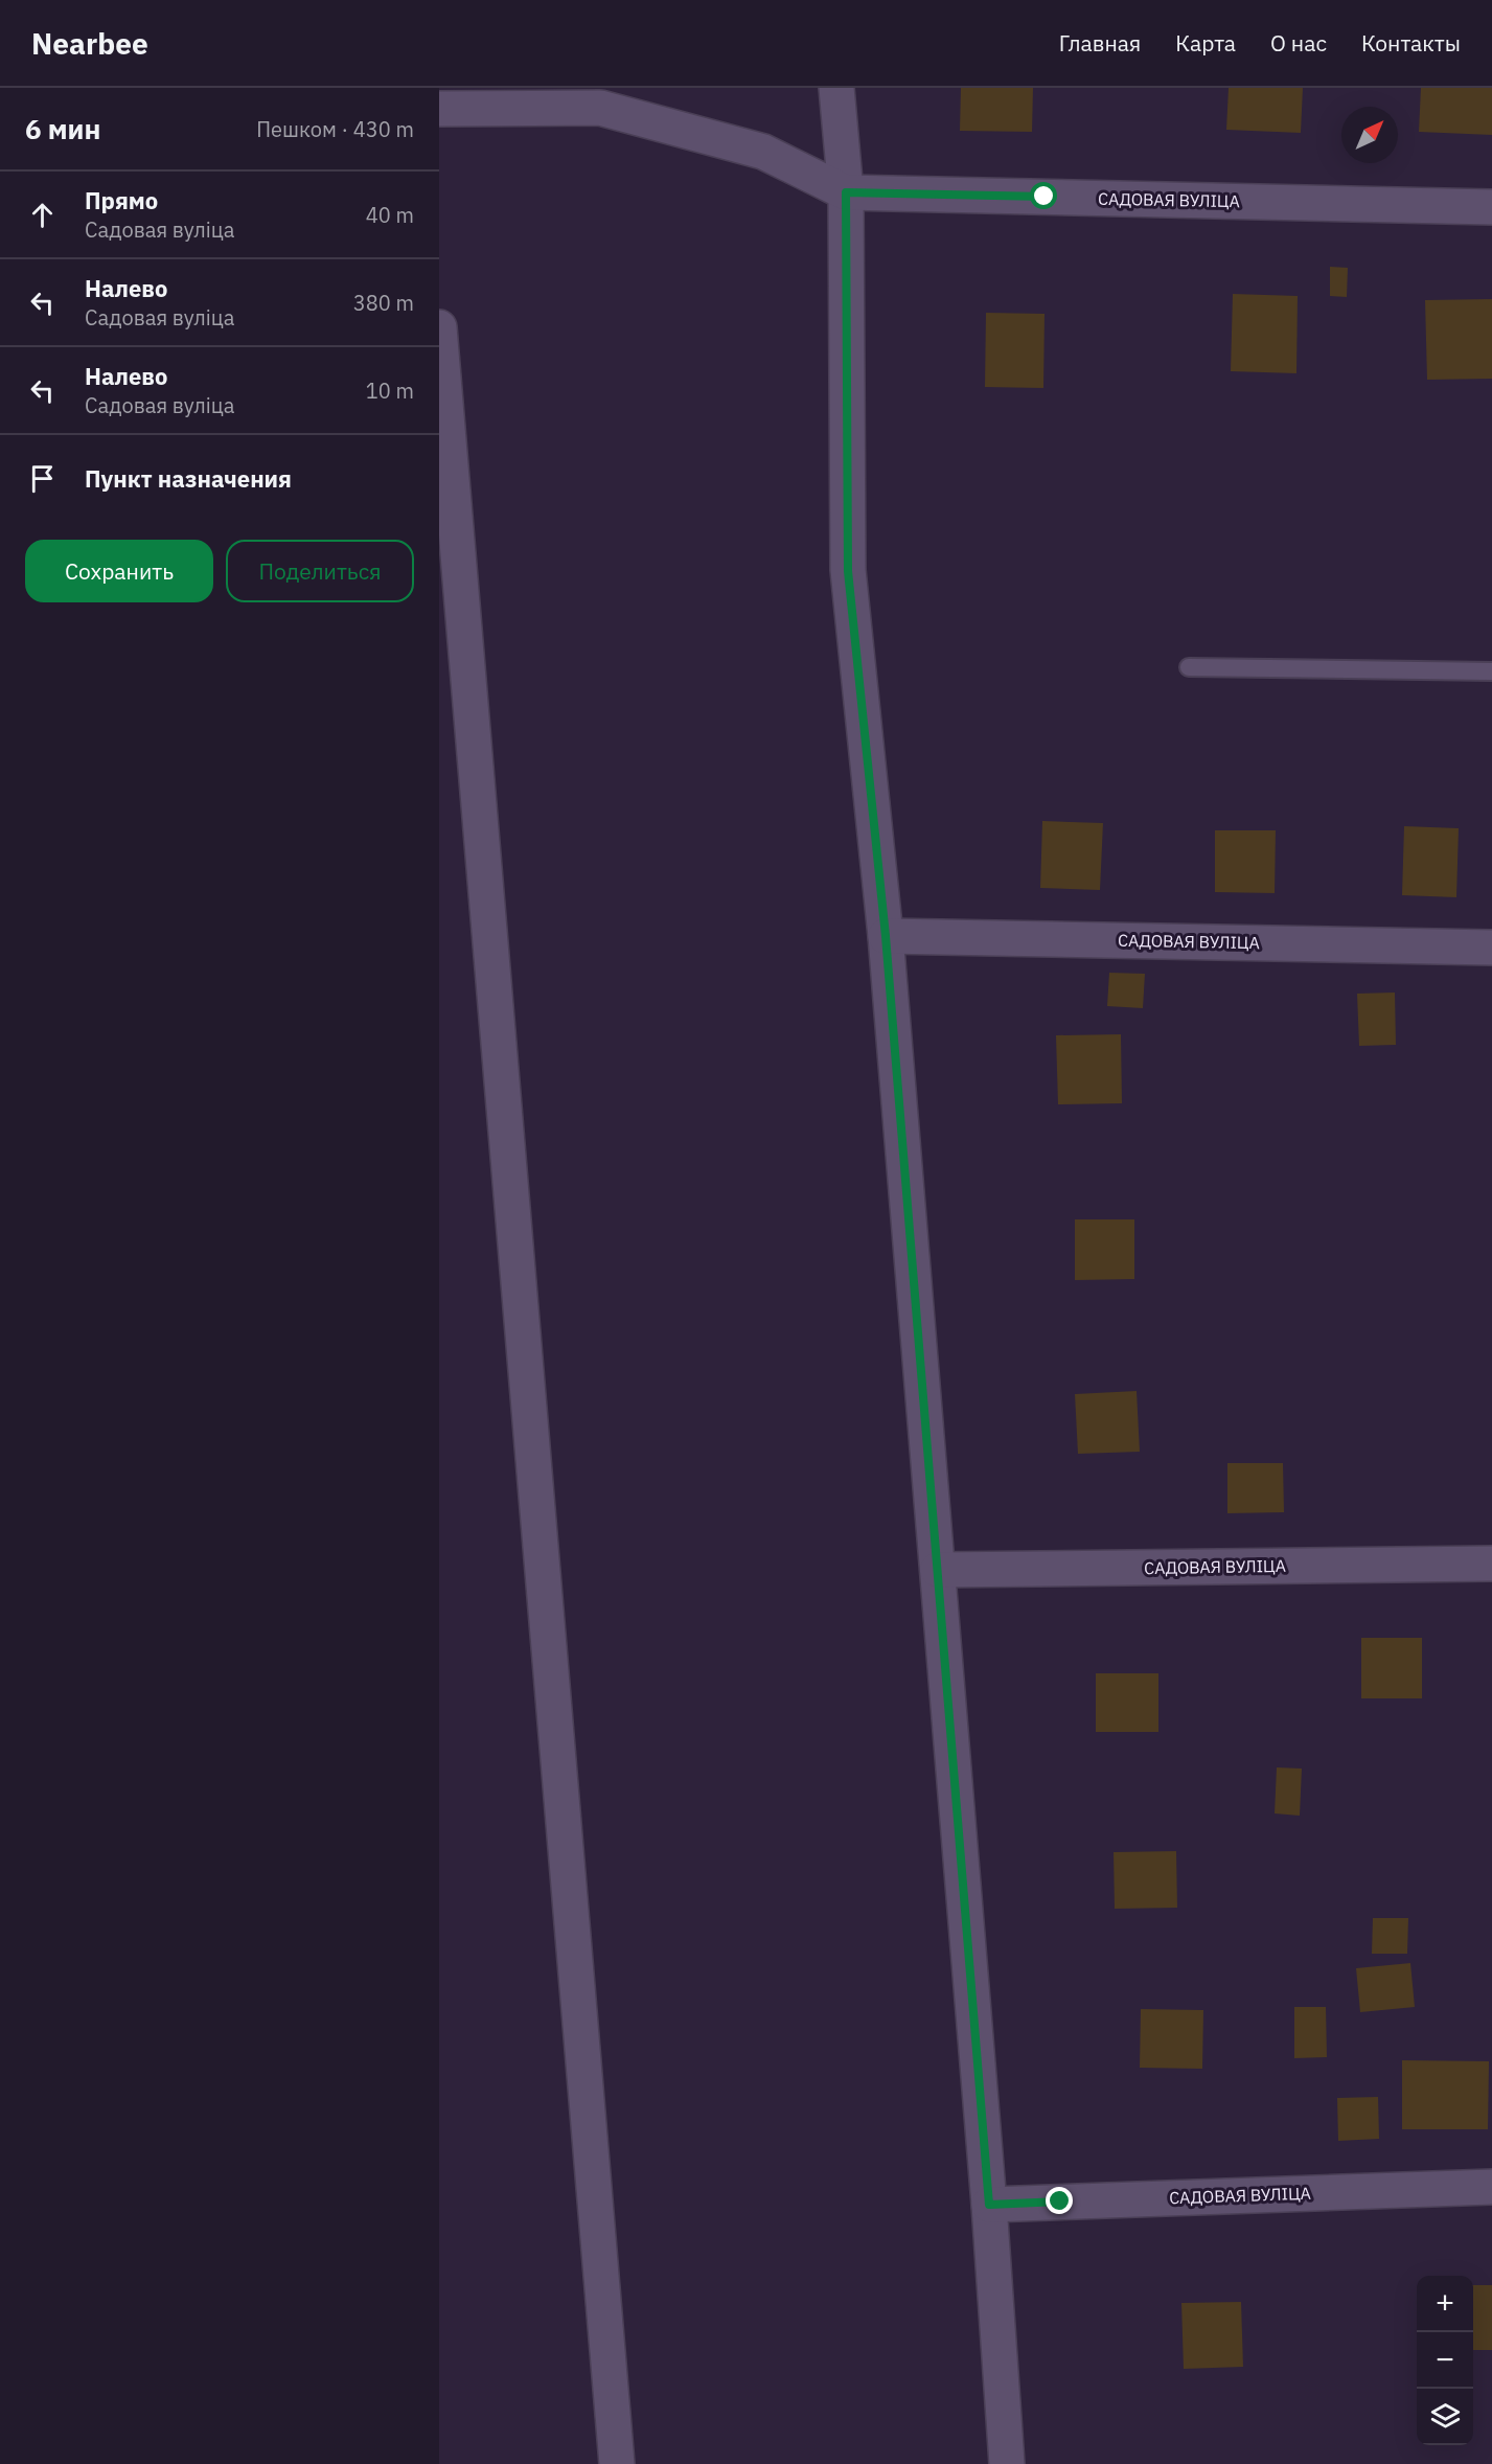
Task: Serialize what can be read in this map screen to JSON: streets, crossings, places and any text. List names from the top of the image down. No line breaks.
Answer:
{"streets":{"street":["САДОВАЯ ВУЛІЦА"]},"north":"top right","page":{"header":"Nearbee","nav":["Главная","Карта","О нас","Контакты"],"heading":["6 мин","Пешком · 430 m"],"list":[["Прямо","Садовая вуліца","40 m"],["Налево","Садовая вуліца","380 m"],["Налево","Садовая вуліца","10 m"],"Пункт назначения"],"buttons":["Сохранить","Поделиться"],"map_buttons":["+","−"]}}
